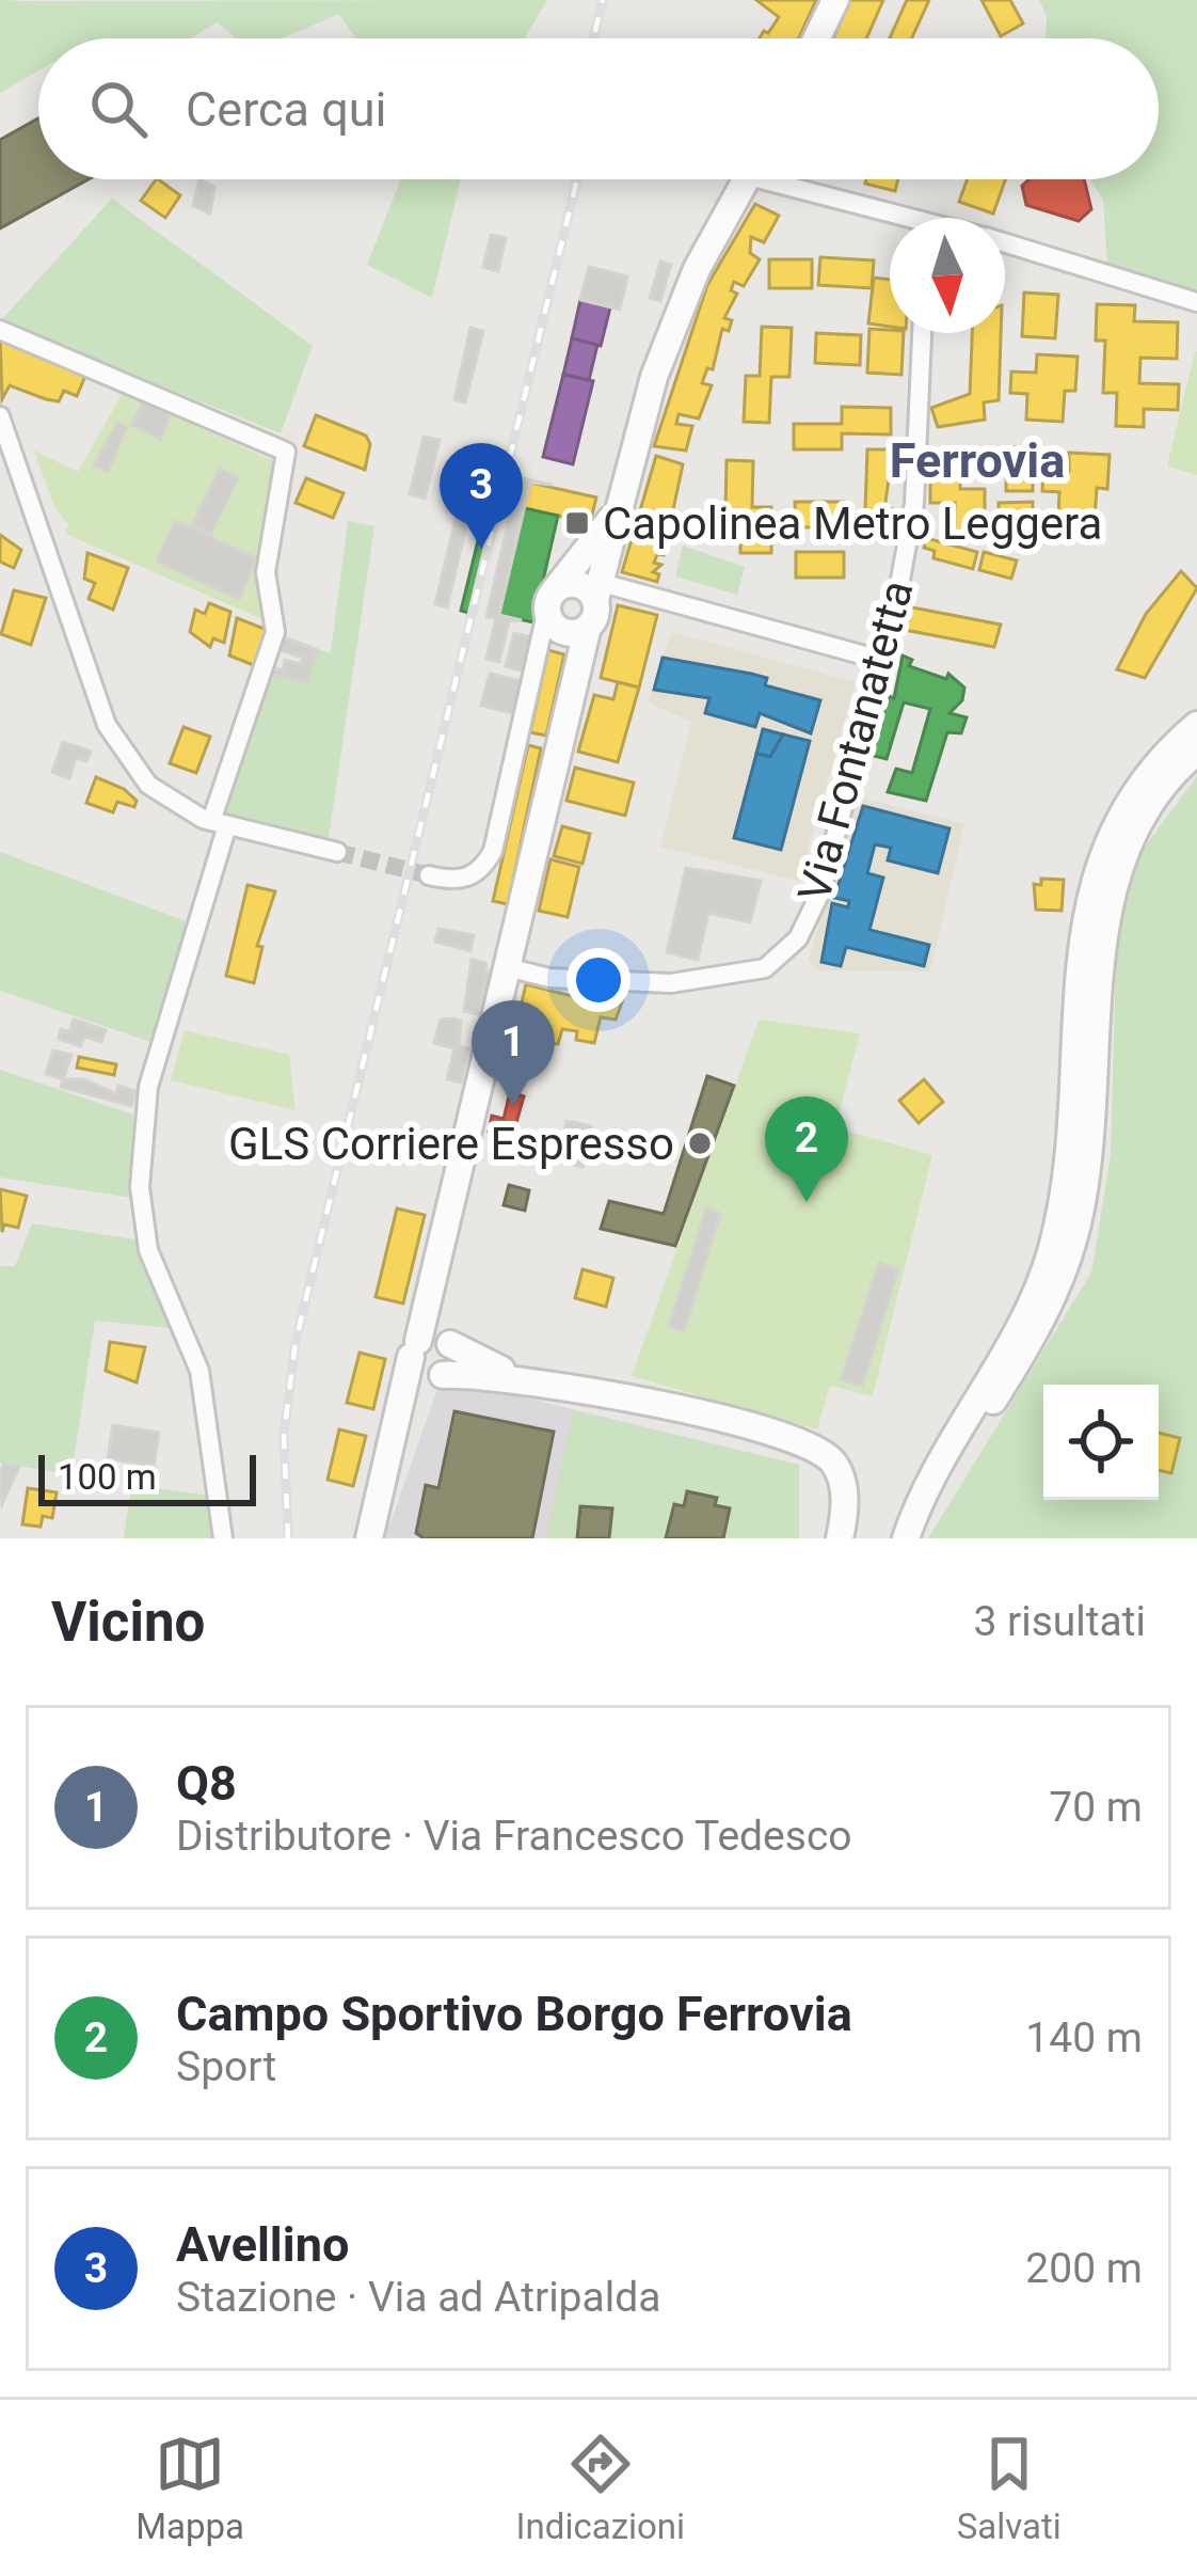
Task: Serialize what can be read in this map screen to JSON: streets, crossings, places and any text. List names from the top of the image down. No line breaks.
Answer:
{"streets":{"street":["Via Fontanatetta"]},"districts":["Ferrovia"],"places":{"transit":["Capolinea Metro Leggera"],"other":["GLS Corriere Espresso"]},"scale_bar":"100 m","north":"bottom","page":{"search":"Cerca qui","pins":["3","1","2"],"scale":"100 m","heading":["Vicino","3 risultati"],"list":[{"mark":"1","name":"Q8","note":"Distributore · Via Francesco Tedesco","value":"70 m"},{"mark":"2","name":"Campo Sportivo Borgo Ferrovia","note":"Sport","value":"140 m"},{"mark":"3","name":"Avellino","note":"Stazione · Via ad Atripalda","value":"200 m"}],"nav":["Mappa","Indicazioni","Salvati"]}}
